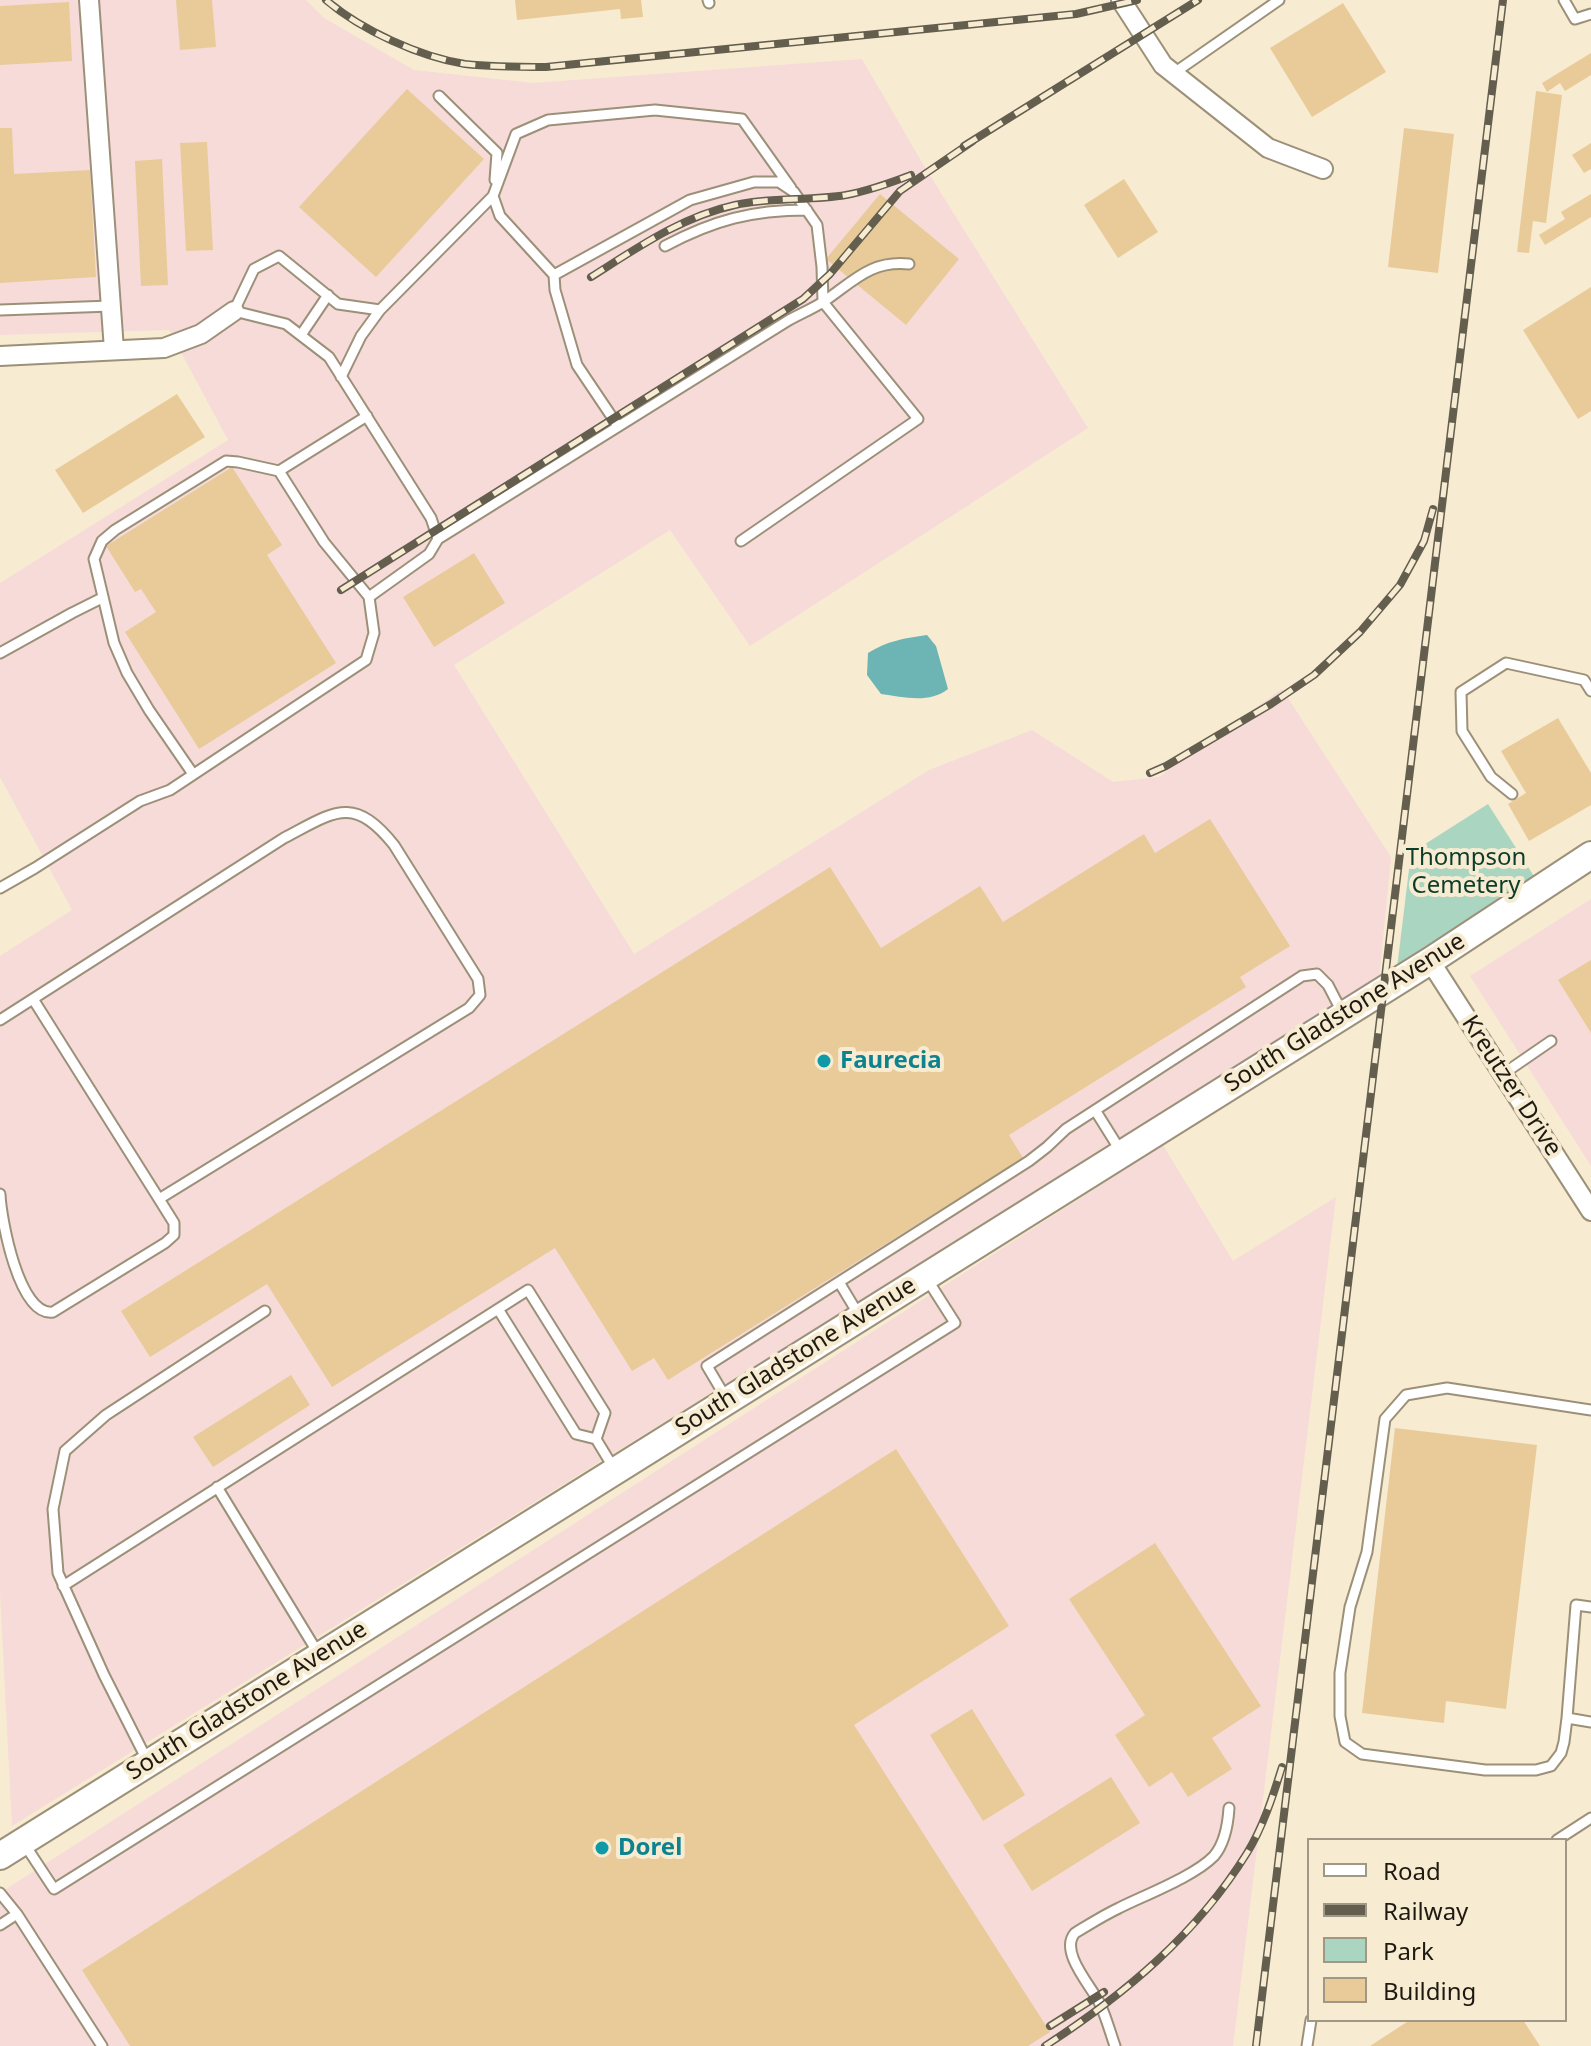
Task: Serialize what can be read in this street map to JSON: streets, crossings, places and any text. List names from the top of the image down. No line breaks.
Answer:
{"streets":{"street":["South Gladstone Avenue","Kreutzer Drive"]},"crossings":[["South Gladstone Avenue","Kreutzer Drive"]],"parks":["Thompson Cemetery"],"places":["Faurecia","Dorel"],"legend":["Road","Railway","Park","Building"]}
